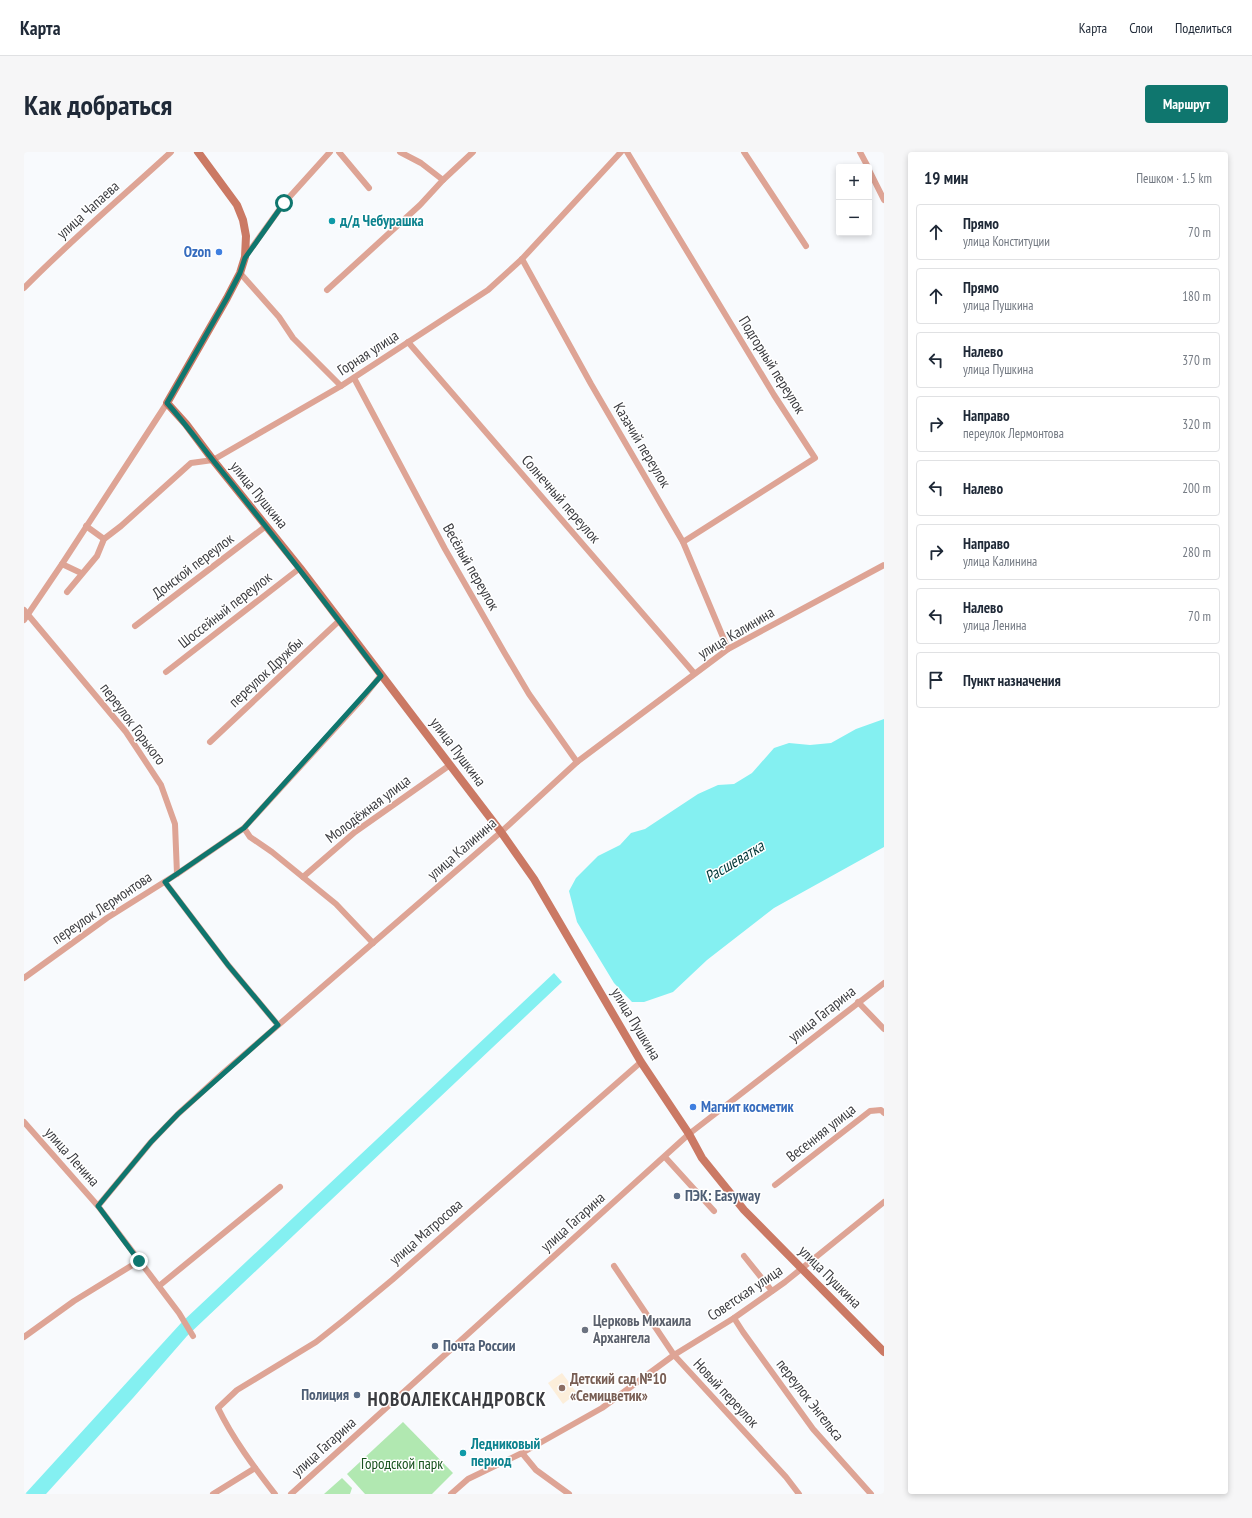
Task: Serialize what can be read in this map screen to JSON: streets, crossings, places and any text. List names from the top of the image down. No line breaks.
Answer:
{"streets":{"main road":["улица Пушкина"],"street":["улица Чапаева","Горная улица","Подгорный переулок","Казачий переулок","Солнечный переулок","Донской переулок","Весёлый переулок","Шоссейный переулок","улица Калинина","переулок Дружбы","переулок Горького","Молодёжная улица","переулок Лермонтова","улица Гагарина","Весенняя улица","улица Ленина","улица Матросова","Советская улица","Новый переулок","переулок Энгельса"]},"crossings":[["Горная улица","Казачий переулок"],["Горная улица","улица Пушкина"],["Горная улица","Солнечный переулок"],["Горная улица","Весёлый переулок"],["Подгорный переулок","Казачий переулок"],["Казачий переулок","улица Калинина"],["улица Пушкина","Донской переулок"],["улица Пушкина","Шоссейный переулок"],["улица Пушкина","улица Калинина"],["улица Пушкина","переулок Дружбы"],["улица Пушкина","Молодёжная улица"],["улица Пушкина","переулок Лермонтова"],["улица Пушкина","улица Гагарина"],["улица Пушкина","улица Матросова"],["улица Пушкина","Советская улица"],["Солнечный переулок","улица Калинина"],["Весёлый переулок","улица Калинина"],["улица Калинина","улица Ленина"],["переулок Горького","переулок Лермонтова"],["Советская улица","Новый переулок"],["Советская улица","переулок Энгельса"]],"districts":["НОВОАЛЕКСАНДРОВСК"],"water":["Расшеватка"],"parks":["Городской парк"],"places":["д/д Чебурашка","Ozon","Магнит косметик","ПЭК: Easyway","Церковь Михаила Архангела","Почта России","Детский сад №10 «Семицветик»","Полиция","Ледниковый период"],"page":{"header":"Карта","nav":["Карта","Слои","Поделиться"],"buttons":"Маршрут","title":"Как добраться","heading":["19 мин","Пешком · 1.5 km"],"map_buttons":["+","−"],"list":[["Прямо","улица Конституции","70 m"],["Прямо","улица Пушкина","180 m"],["Налево","улица Пушкина","370 m"],["Направо","переулок Лермонтова","320 m"],["Налево","200 m"],["Направо","улица Калинина","280 m"],["Налево","улица Ленина","70 m"],"Пункт назначения"]}}
